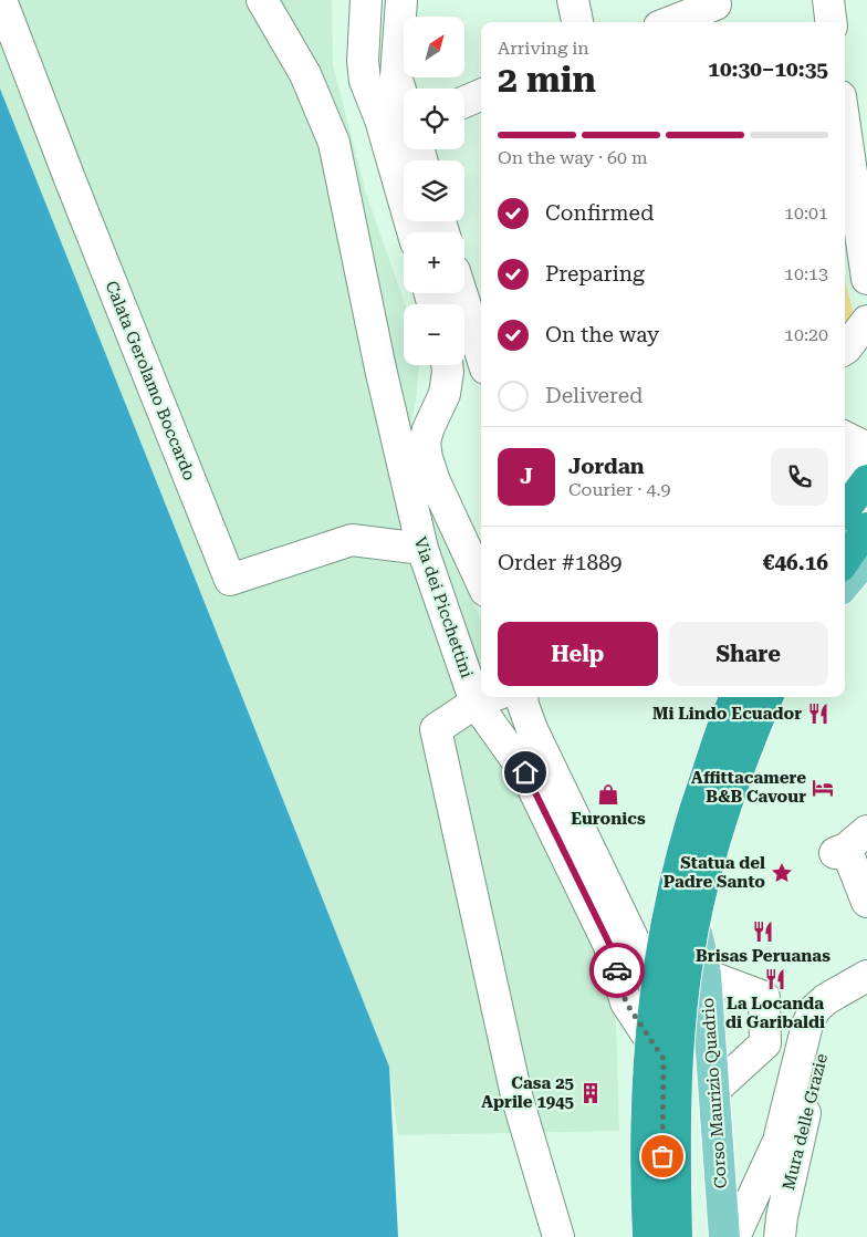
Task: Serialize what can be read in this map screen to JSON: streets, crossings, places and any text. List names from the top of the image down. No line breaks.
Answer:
{"streets":{"main road":["Corso Maurizio Quadrio"],"street":["Calata Gerolamo Boccardo","Via dei Picchettini","Mura delle Grazie"]},"crossings":[["Calata Gerolamo Boccardo","Via dei Picchettini"]],"places":{"restaurant":["Mi Lindo Ecuador","Brisas Peruanas","La Locanda di Garibaldi"],"hotel":["Affittacamere B&B Cavour"],"shop":["Euronics"],"place":["Statua del Padre Santo"],"building":["Casa 25 Aprile 1945"]},"north":"top right","page":{"map_buttons":["+","−"],"heading":["2 min","Arriving in","10:30–10:35"],"panel":["Jordan","Courier · 4.9","Order #1889","€46.16"],"bar":"On the way · 60 m","list":[["Confirmed","10:01"],["Preparing","10:13"],["On the way","10:20"],"Delivered"],"round":"J","buttons":["Help","Share"]}}
